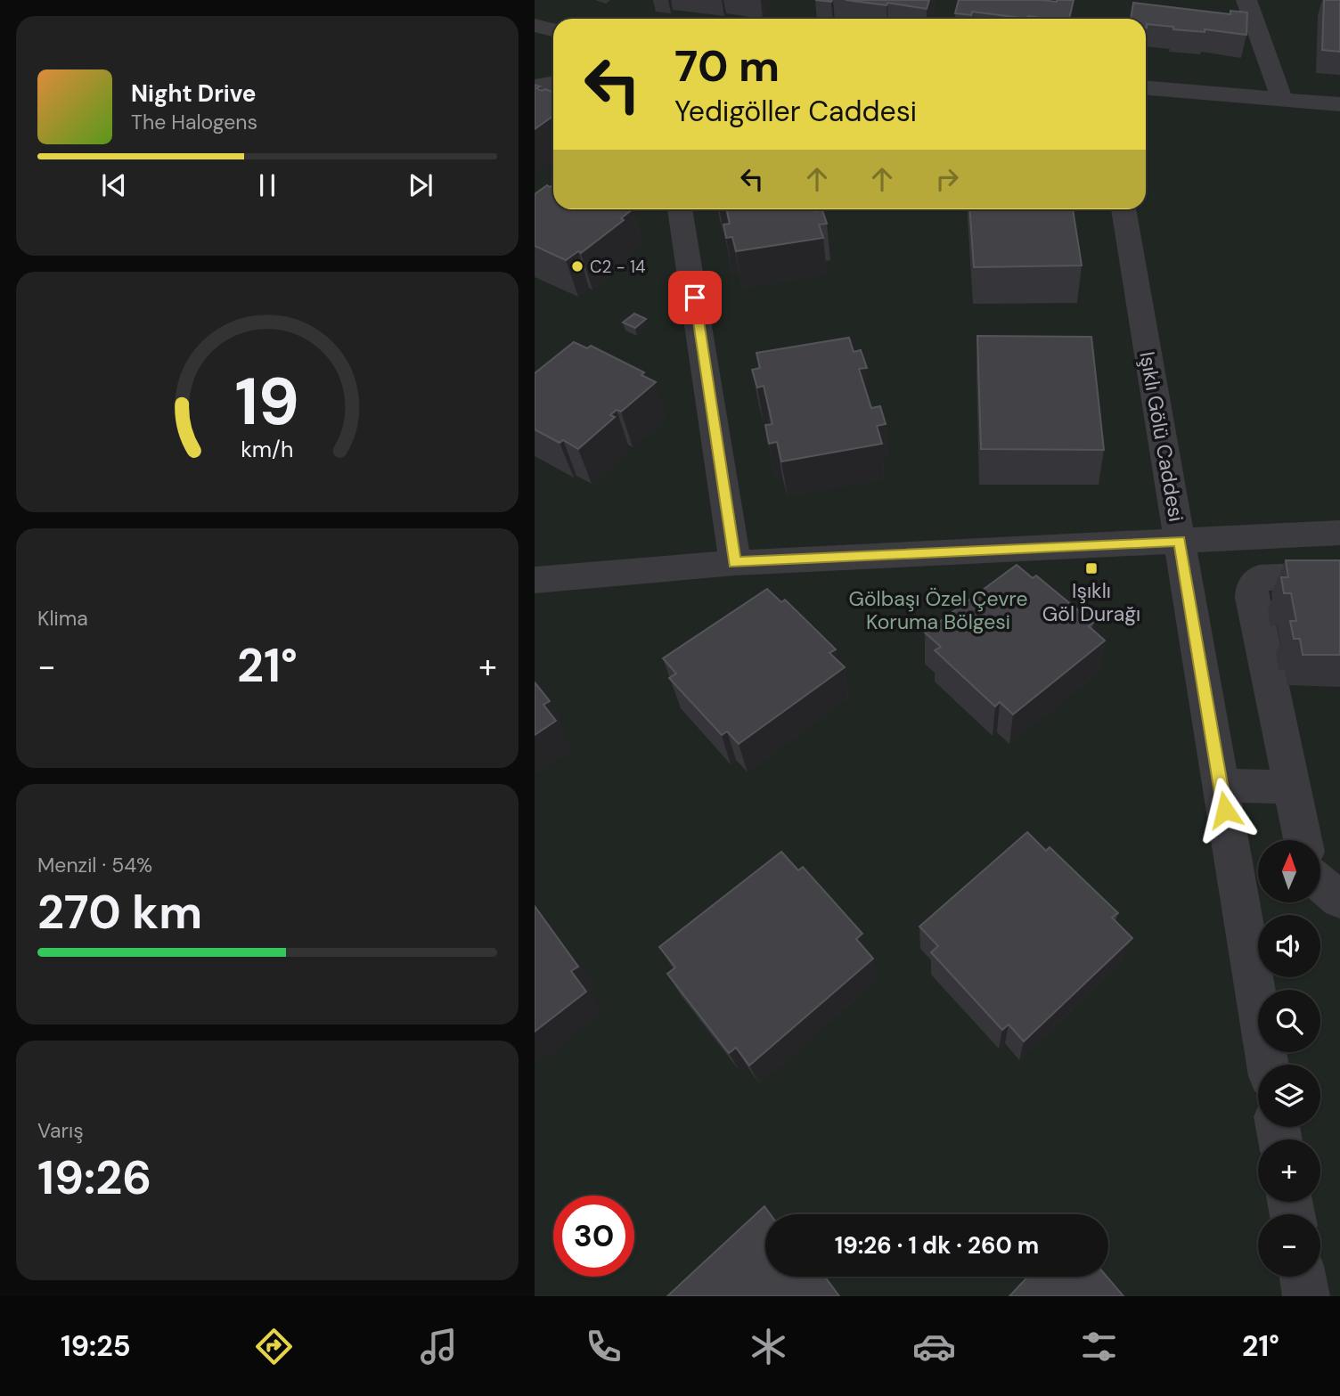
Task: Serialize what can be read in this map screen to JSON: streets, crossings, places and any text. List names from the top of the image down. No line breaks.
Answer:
{"streets":{"street":["Işıklı Gölü Caddesi"]},"parks":["Gölbaşı Özel Çevre Koruma Bölgesi"],"places":{"other":["C2 - 14"],"transit":["Işıklı Göl Durağı"]},"north":"top","page":{"turn":["70 m","Yedigöller Caddesi"],"song":["Night Drive","The Halogens"],"tile":["Klima",["Menzil · 54%","270 km"],["Varış","19:26"]],"heat":["−","21°","+"],"map_buttons":["+","−"],"limit":"30","trip":"19:26 · 1 dk · 260 m","tabs":["19:25","21°"],"gauge":["19","km/h"]}}
